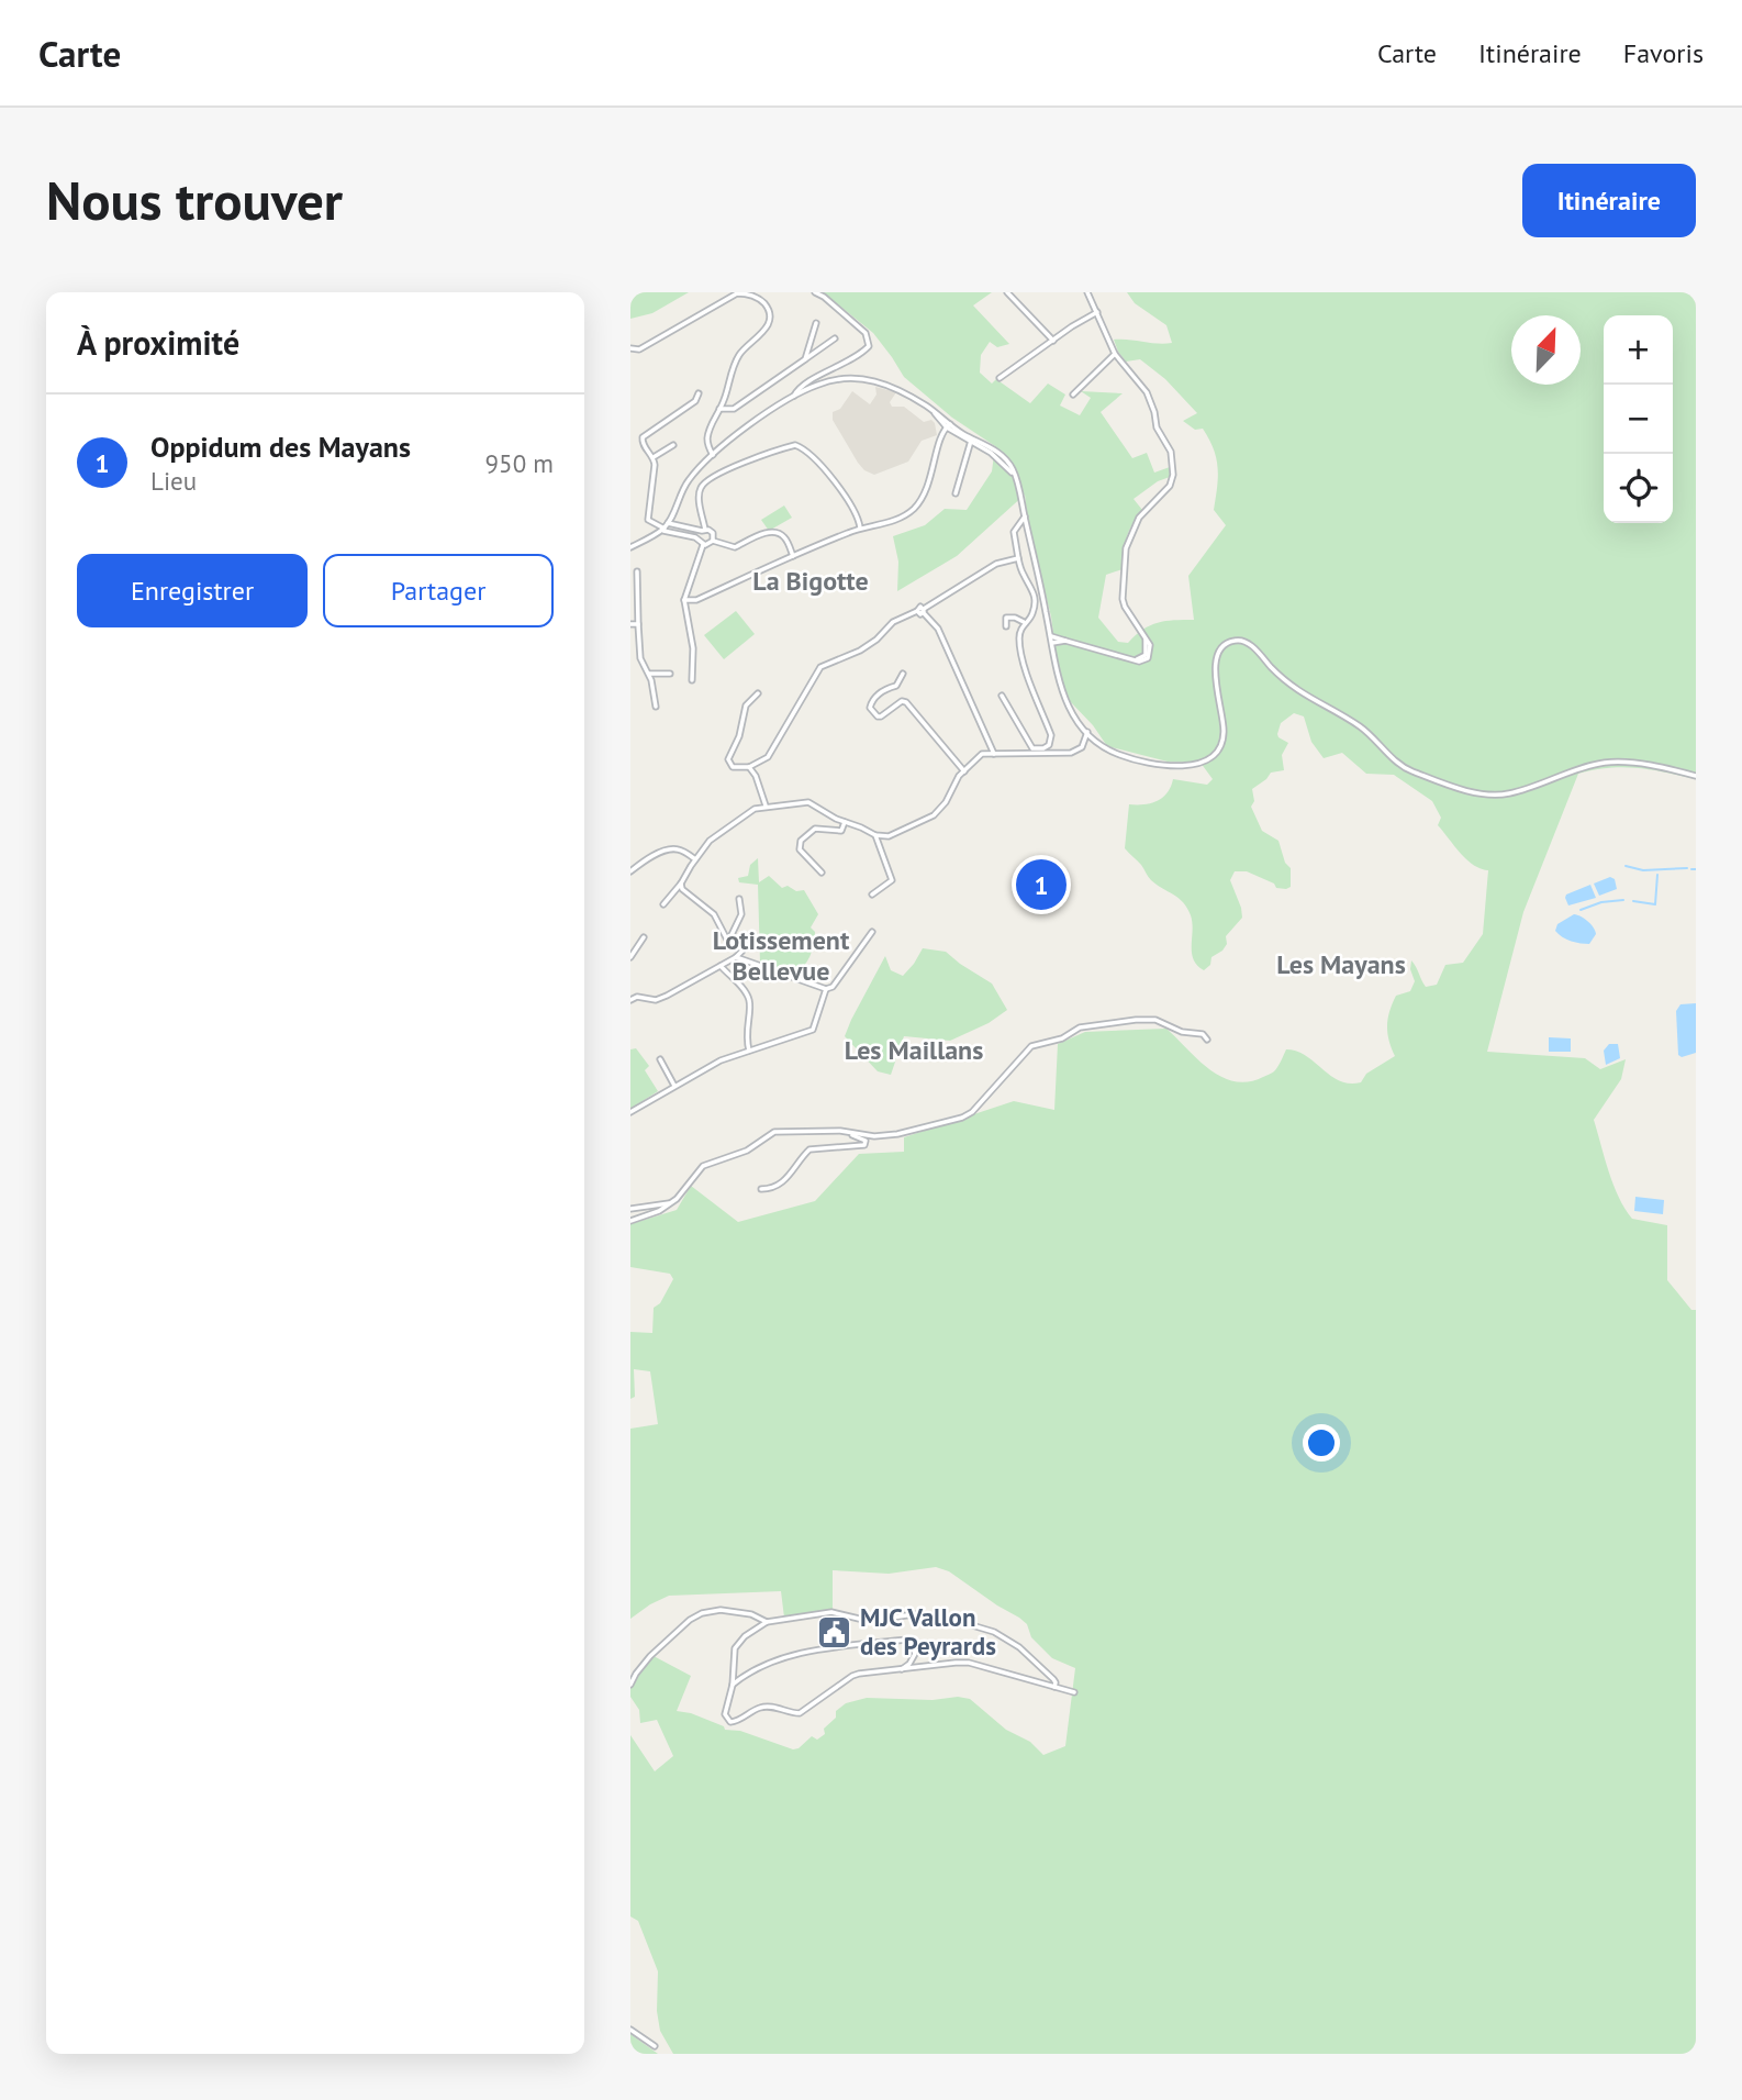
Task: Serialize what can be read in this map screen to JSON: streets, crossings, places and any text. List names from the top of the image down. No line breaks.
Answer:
{"districts":["La Bigotte","Lotissement Bellevue","Les Mayans","Les Maillans"],"places":{"public building":["MJC Vallon des Peyrards"]},"north":"top right","page":{"header":"Carte","nav":["Carte","Itinéraire","Favoris"],"buttons":["Itinéraire",["Enregistrer","Partager"]],"title":"Nous trouver","heading":"À proximité","map_buttons":["+","−"],"list":[{"mark":"1","name":"Oppidum des Mayans","note":"Lieu","value":"950 m"}],"pins":"1"}}
